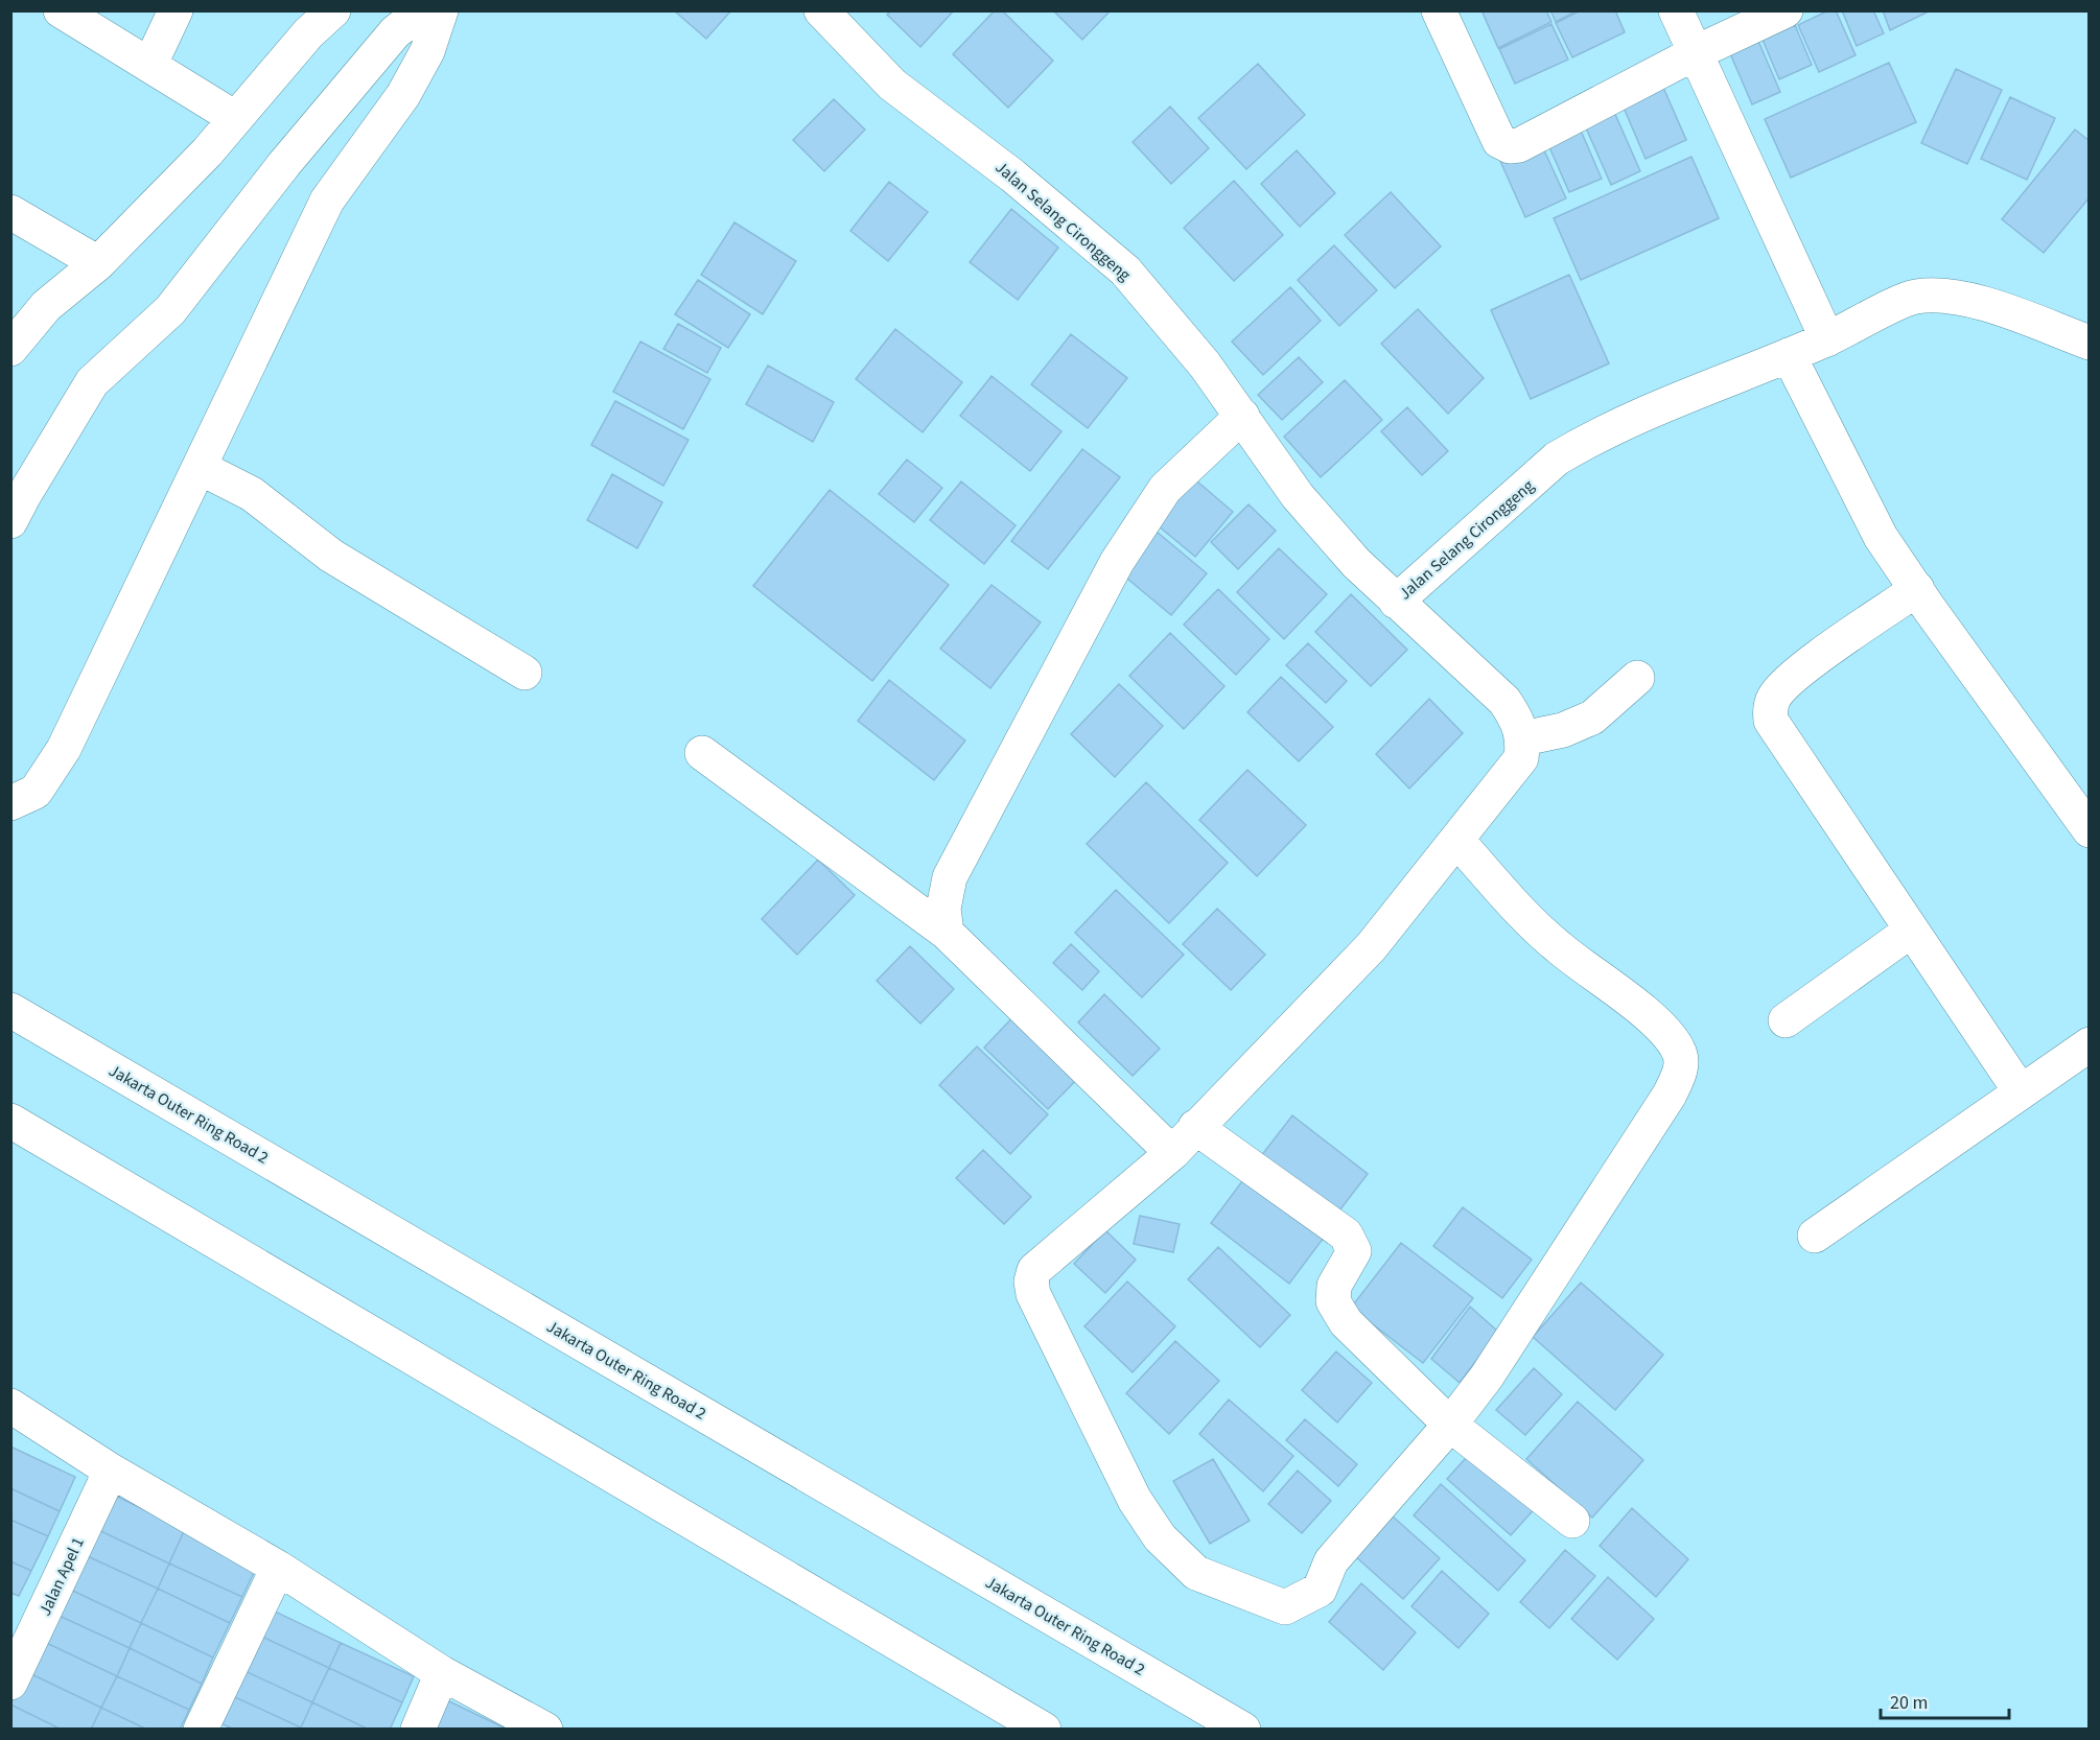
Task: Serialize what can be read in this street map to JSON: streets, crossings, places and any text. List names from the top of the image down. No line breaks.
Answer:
{"streets":{"main road":["Jalan Selang Cironggeng","Jakarta Outer Ring Road 2","Jalan Apel 1"]},"scale_bar":"20 m"}
